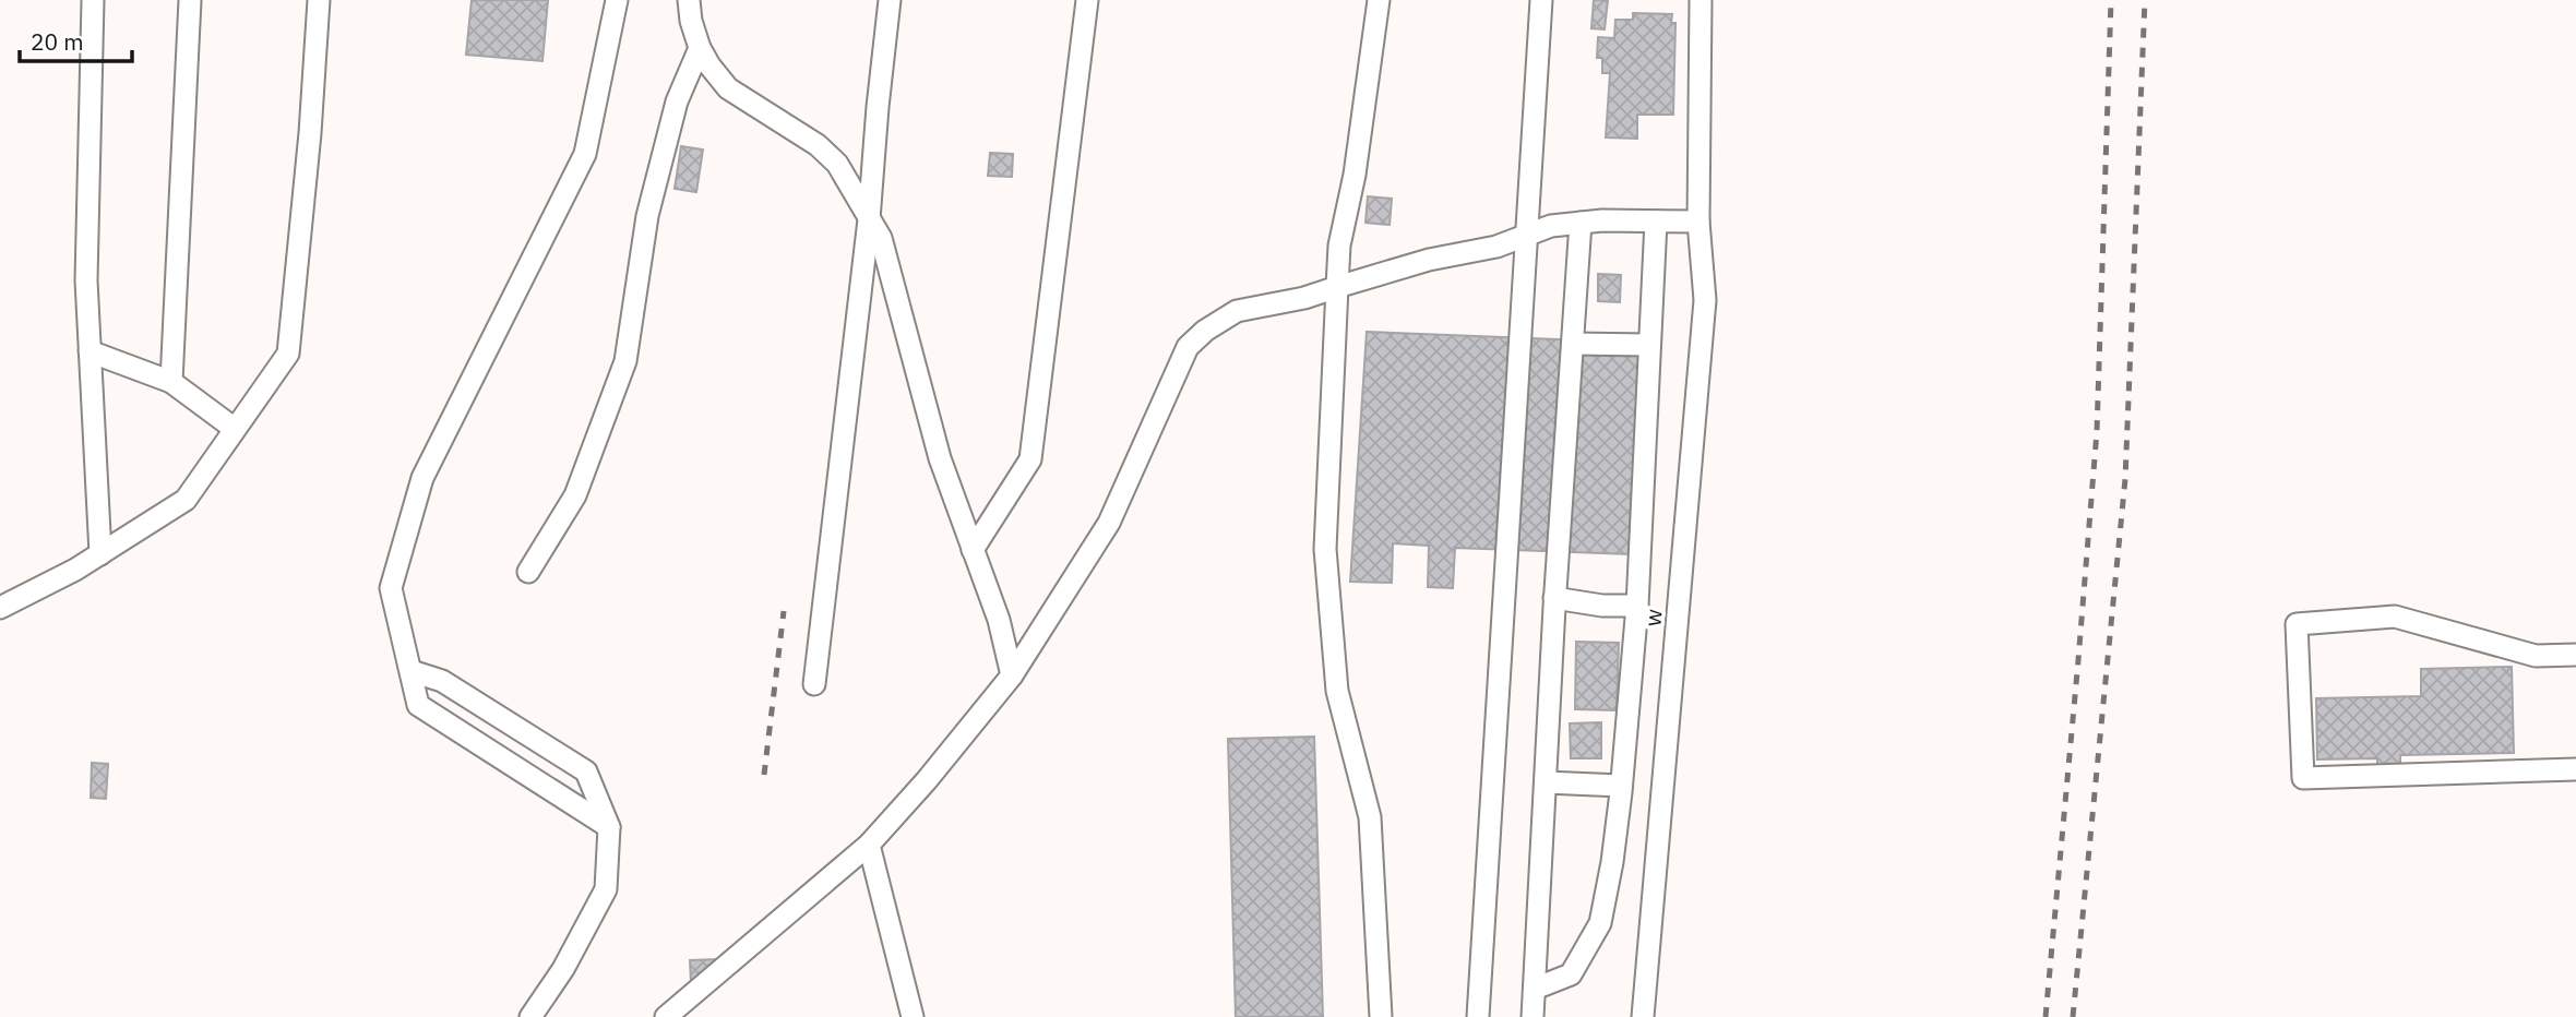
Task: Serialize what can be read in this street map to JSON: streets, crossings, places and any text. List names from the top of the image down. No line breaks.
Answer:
{"streets":{"lane":["w"]},"scale_bar":"20 m"}
